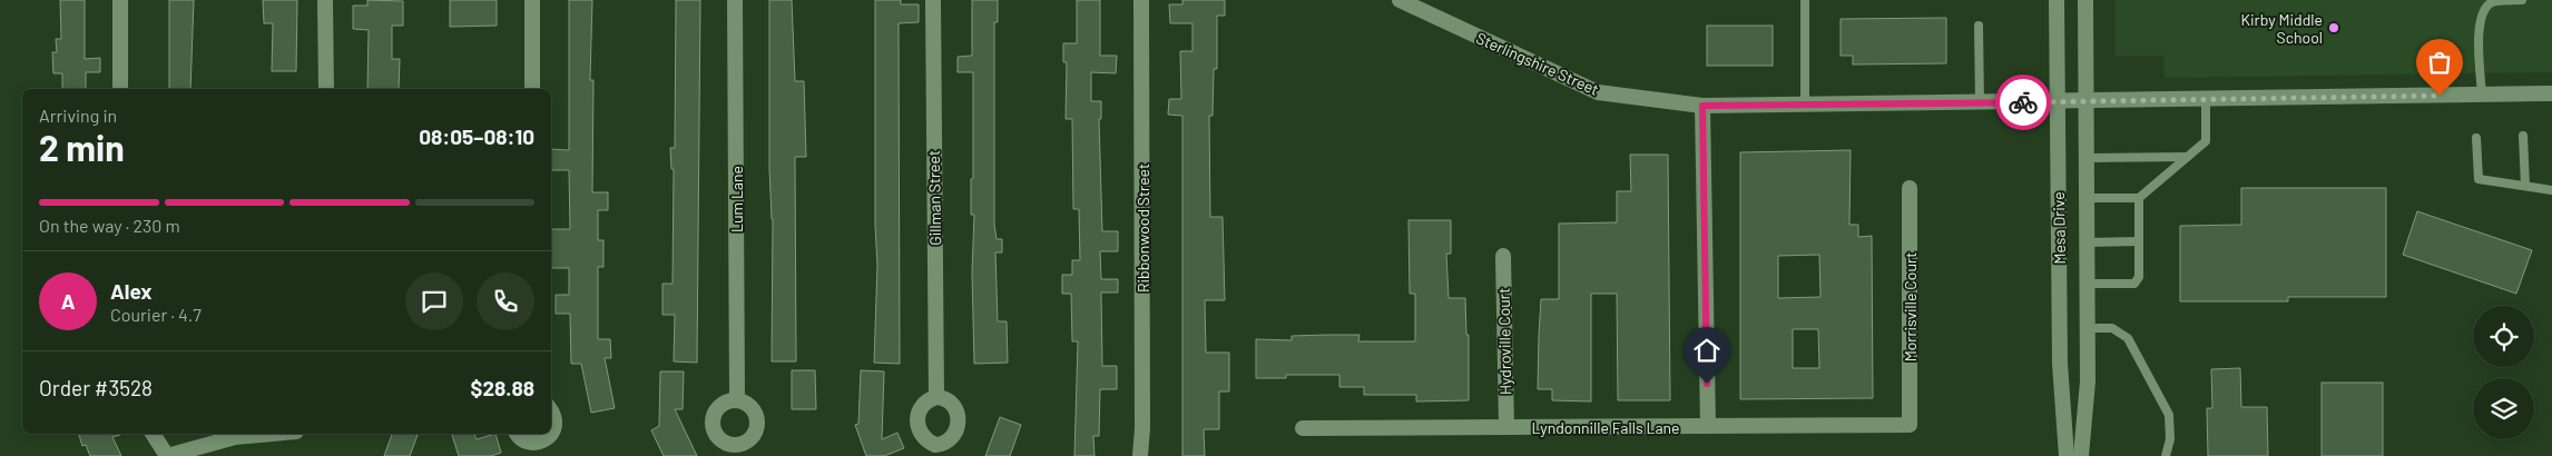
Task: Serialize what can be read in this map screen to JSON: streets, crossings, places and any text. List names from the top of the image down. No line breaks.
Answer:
{"streets":{"street":["Sterlingshire Street","Gillman Street","Lum Lane","Ribbonwood Street","Mesa Drive","Morrisville Court","Hydroville Court","Lyndonnille Falls Lane"]},"crossings":[["Sterlingshire Street","Mesa Drive"],["Morrisville Court","Lyndonnille Falls Lane"],["Hydroville Court","Lyndonnille Falls Lane"]],"places":["Kirby Middle School"],"page":{"heading":["2 min","Arriving in","08:05–08:10"],"panel":["Alex","Courier · 4.7","Order #3528","$28.88"],"bar":"On the way · 230 m","round":"A"}}
